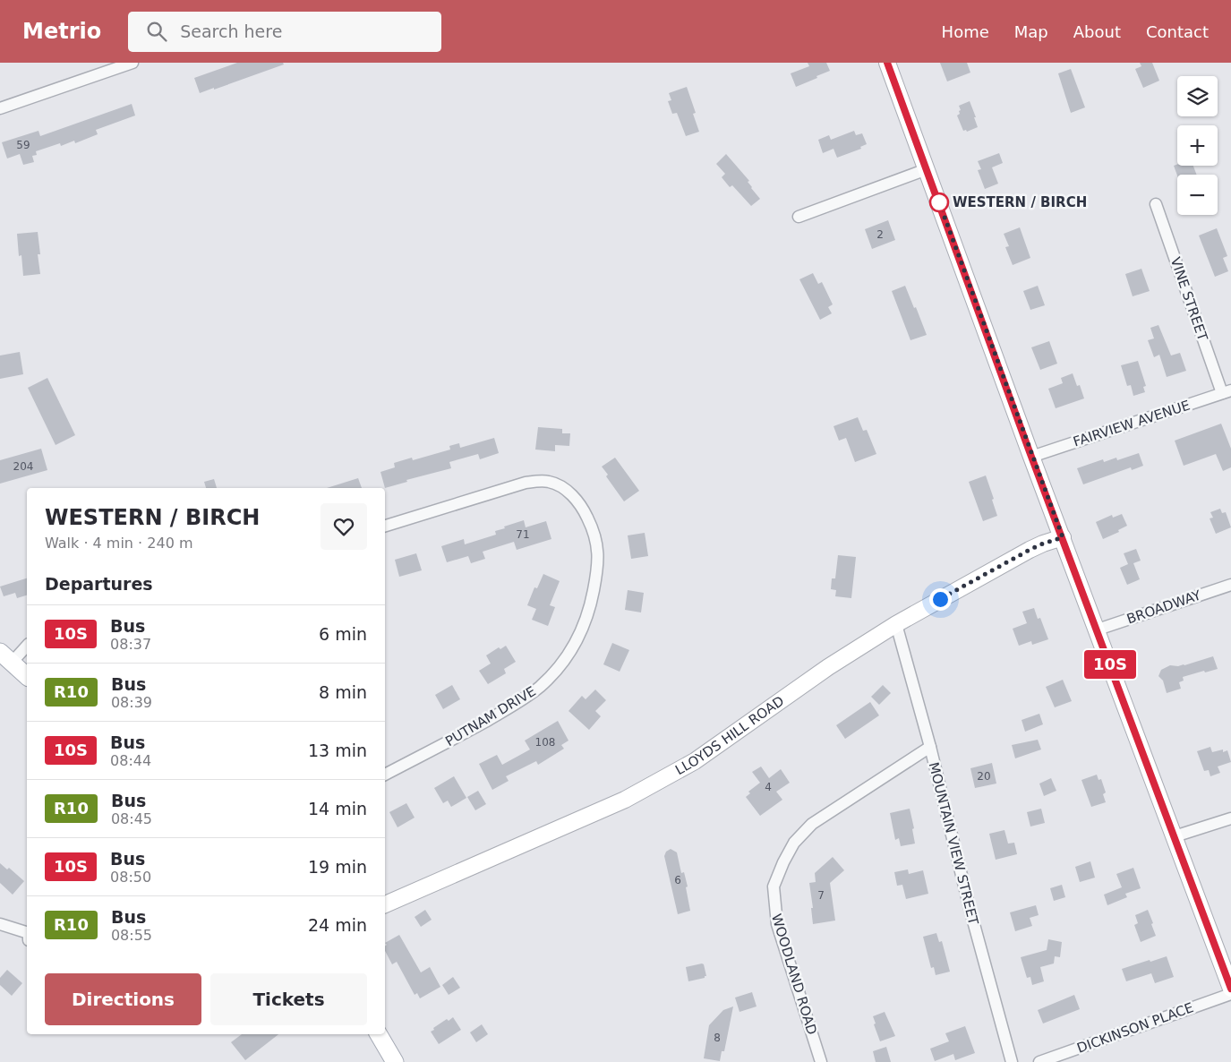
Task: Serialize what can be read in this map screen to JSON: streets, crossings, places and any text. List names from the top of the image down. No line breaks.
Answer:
{"streets":{"main road":["LLOYDS HILL ROAD"],"street":["VINE STREET","FAIRVIEW AVENUE","BROADWAY","PUTNAM DRIVE","MOUNTAIN VIEW STREET","WOODLAND ROAD","DICKINSON PLACE"]},"crossings":[["VINE STREET","FAIRVIEW AVENUE"],["LLOYDS HILL ROAD","MOUNTAIN VIEW STREET"],["MOUNTAIN VIEW STREET","WOODLAND ROAD"]],"places":["WESTERN / BIRCH"],"lines":["bus line 10S"],"house_numbers":["59","2","204","71","108","20","4","6","7","8"],"page":{"header":"Metrio","search":"Search here","nav":["Home","Map","About","Contact"],"on_map":"10S","map_buttons":["+","−"],"heading":[["WESTERN / BIRCH","Walk · 4 min · 240 m"],"Departures"],"list":[{"mark":"10S","name":"Bus","note":"08:37","value":"6 min"},{"mark":"R10","name":"Bus","note":"08:39","value":"8 min"},{"mark":"10S","name":"Bus","note":"08:44","value":"13 min"},{"mark":"R10","name":"Bus","note":"08:45","value":"14 min"},{"mark":"10S","name":"Bus","note":"08:50","value":"19 min"},{"mark":"R10","name":"Bus","note":"08:55","value":"24 min"}],"buttons":["Directions","Tickets"]}}
